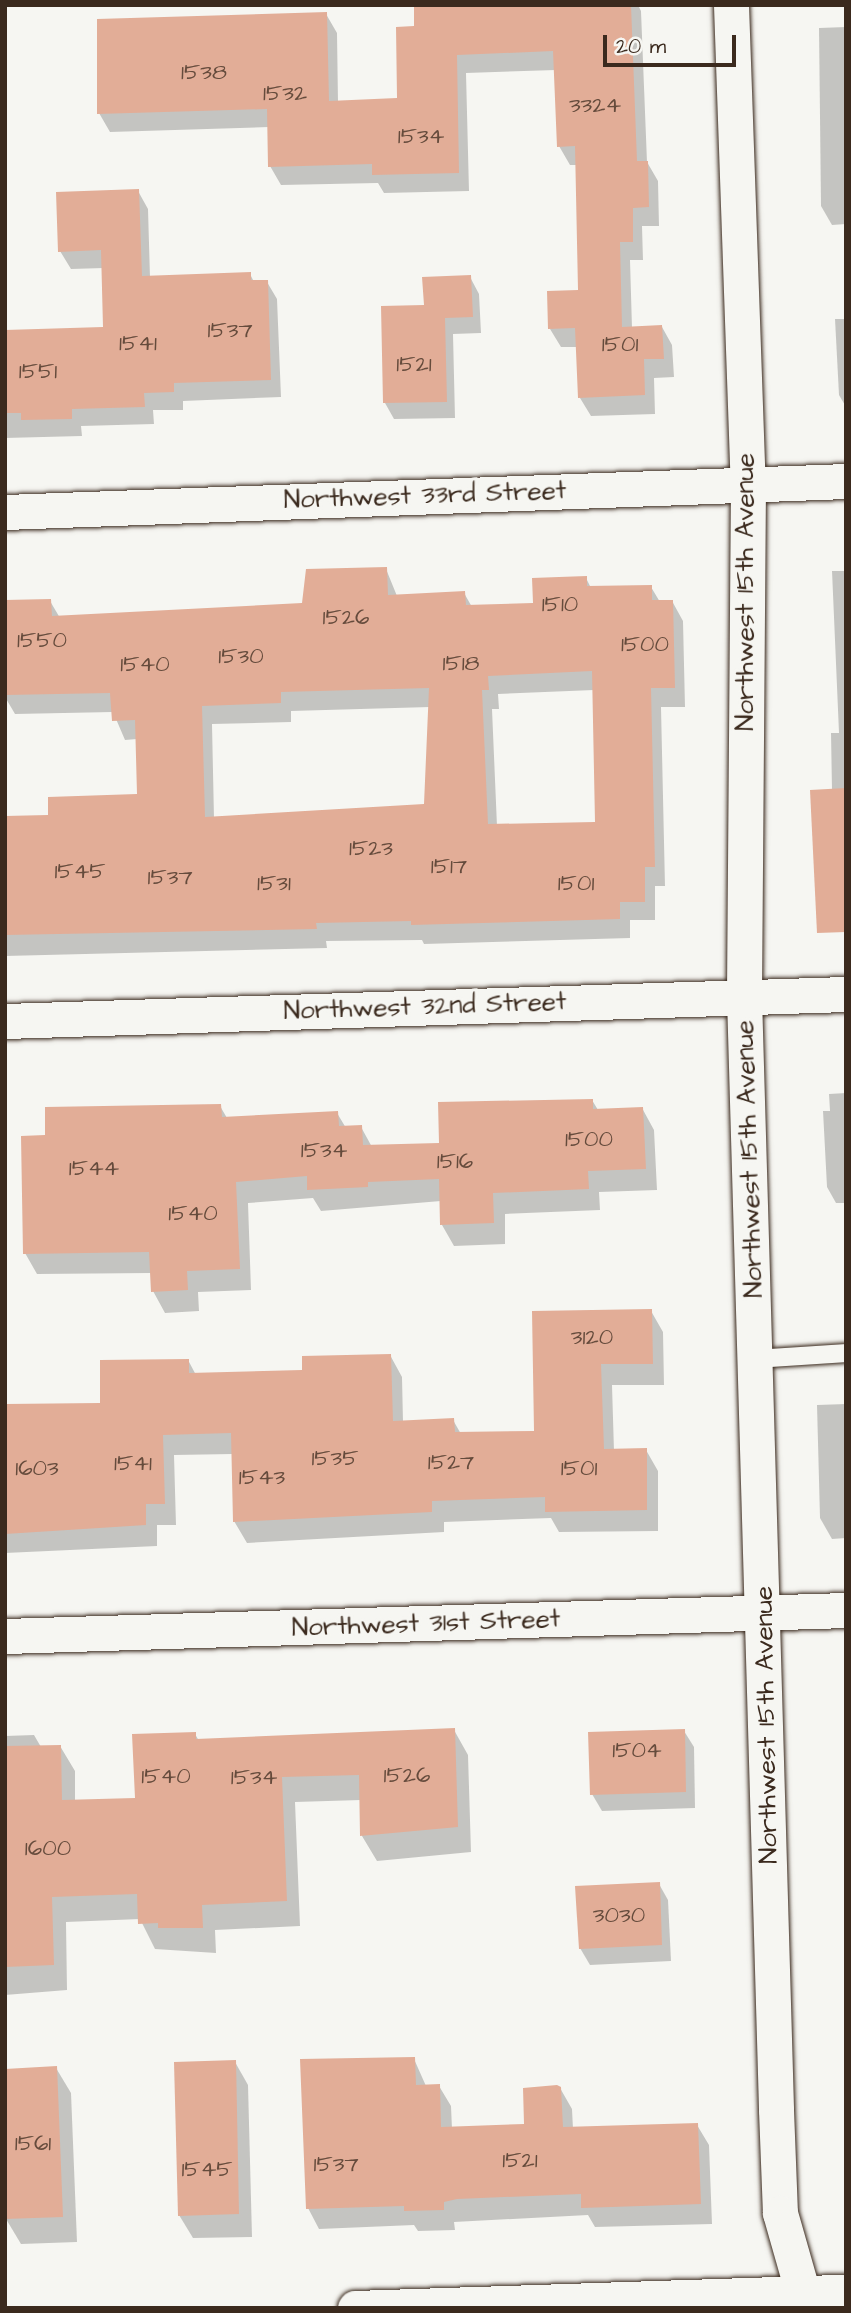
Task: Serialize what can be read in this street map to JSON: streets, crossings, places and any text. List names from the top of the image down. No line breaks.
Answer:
{"streets":{"street":["Northwest 33rd Street","Northwest 15th Avenue","Northwest 32nd Street","Northwest 31st Street"]},"crossings":[["Northwest 33rd Street","Northwest 15th Avenue"],["Northwest 15th Avenue","Northwest 32nd Street"],["Northwest 15th Avenue","Northwest 31st Street"]],"house_numbers":["1538","1532","3324","1534","1537","1541","1501","1521","1551","1510","1526","1550","1500","1530","1518","1540","1523","1517","1545","1537","1531","1501","1500","1534","1516","1544","1540","3120","1535","1527","1541","1603","1501","1543","1504","1526","1540","1534","1600","3030","1561","1521","1537","1545"],"scale_bar":"20 m"}
